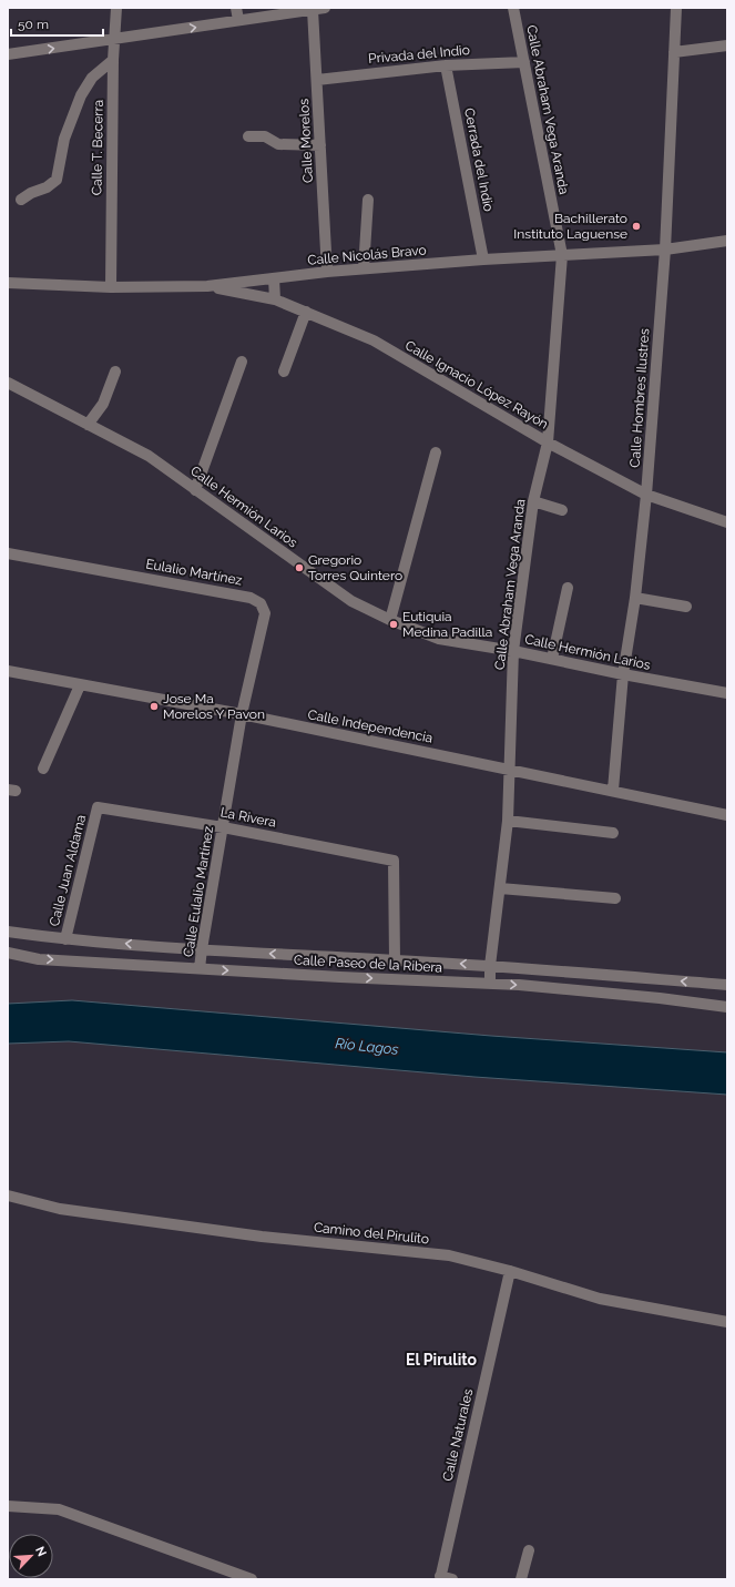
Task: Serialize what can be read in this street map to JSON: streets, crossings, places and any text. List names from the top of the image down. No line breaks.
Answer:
{"streets":{"street":["Privada del Indio","Calle Abraham Vega Aranda","Calle Morelos","Calle T. Becerra","Cerrada del Indio","Calle Nicolás Bravo","Calle Ignacio López Rayón","Calle Hombres Ilustres","Calle Hermión Larios","Eulalio Martínez","Calle Independencia","La Rivera","Calle Juan Aldama","Calle Eulalio Martínez","Calle Paseo de la Ribera","Camino del Pirulito","Calle Naturales"]},"crossings":[["Privada del Indio","Calle Abraham Vega Aranda"],["Privada del Indio","Calle Morelos"],["Privada del Indio","Cerrada del Indio"],["Calle Abraham Vega Aranda","Calle Nicolás Bravo"],["Calle Abraham Vega Aranda","Calle Ignacio López Rayón"],["Calle Abraham Vega Aranda","Calle Hermión Larios"],["Calle Abraham Vega Aranda","Calle Independencia"],["Calle Abraham Vega Aranda","Calle Paseo de la Ribera"],["Calle Morelos","Calle Nicolás Bravo"],["Calle T. Becerra","Calle Nicolás Bravo"],["Cerrada del Indio","Calle Nicolás Bravo"],["Calle Nicolás Bravo","Calle Ignacio López Rayón"],["Calle Nicolás Bravo","Calle Hombres Ilustres"],["Calle Ignacio López Rayón","Calle Hombres Ilustres"],["Calle Hombres Ilustres","Calle Hermión Larios"],["Calle Hombres Ilustres","Calle Independencia"],["Eulalio Martínez","Calle Independencia"],["Eulalio Martínez","Calle Eulalio Martínez"],["Calle Independencia","Calle Eulalio Martínez"],["La Rivera","Calle Juan Aldama"],["La Rivera","Calle Eulalio Martínez"],["La Rivera","Calle Paseo de la Ribera"],["Calle Juan Aldama","Calle Paseo de la Ribera"],["Calle Eulalio Martínez","Calle Paseo de la Ribera"],["Camino del Pirulito","Calle Naturales"]],"districts":["El Pirulito"],"water":["Río Lagos"],"places":["Bachillerato Instituto Laguense","Gregorio Torres Quintero","Eutiquia Medina Padilla","Jose Ma Morelos Y Pavon"],"scale_bar":"50 m","north":"top right"}
